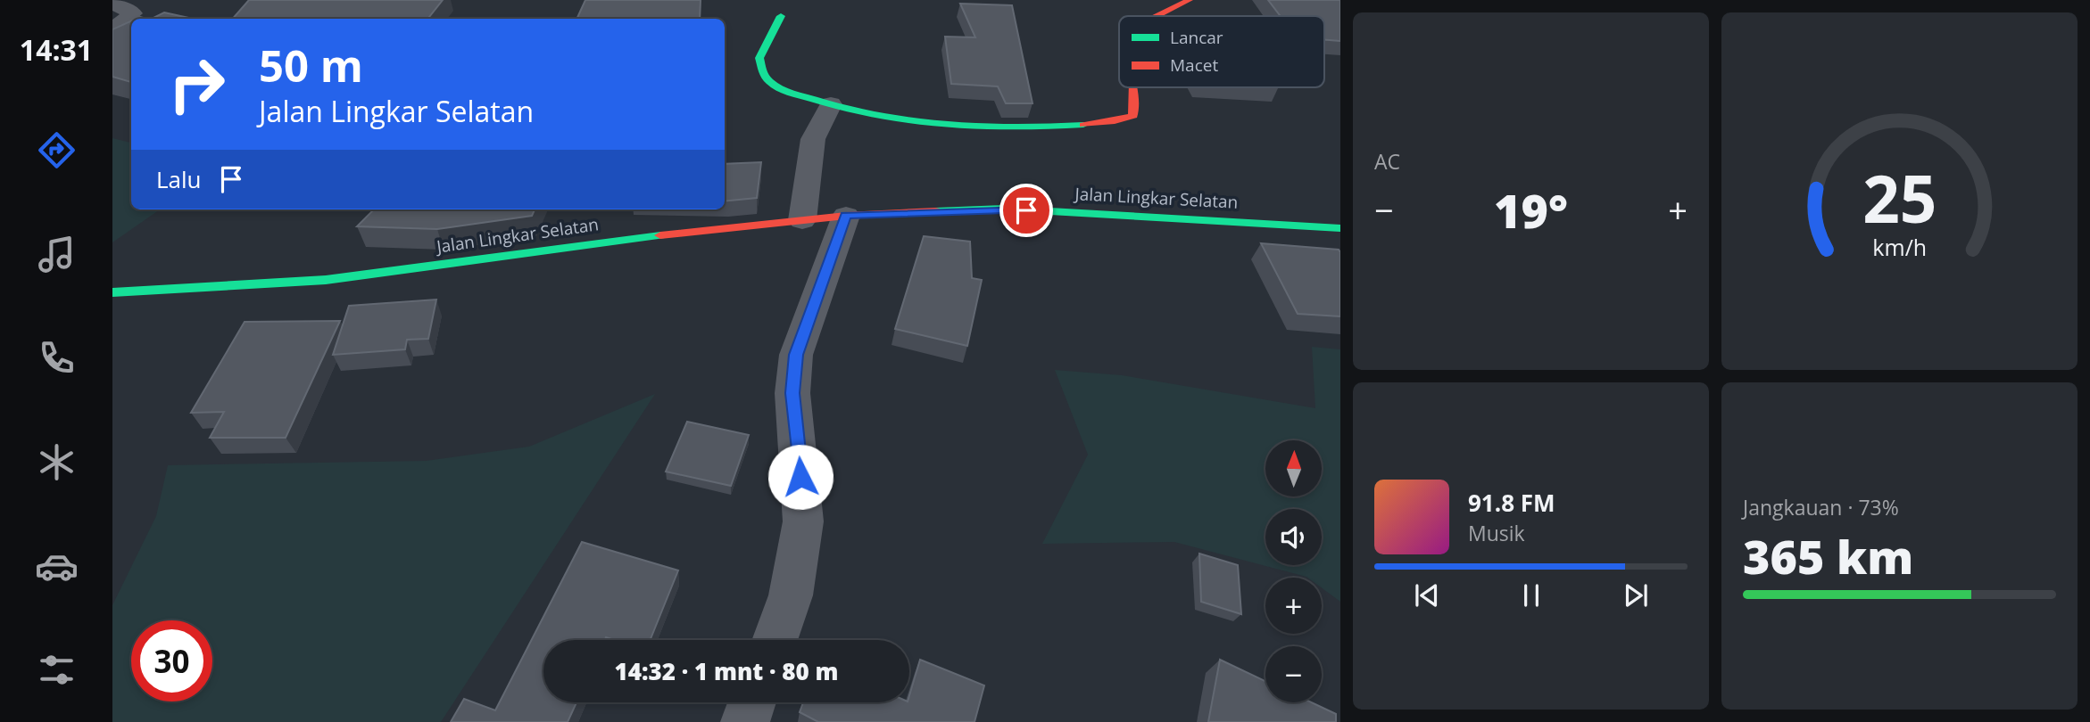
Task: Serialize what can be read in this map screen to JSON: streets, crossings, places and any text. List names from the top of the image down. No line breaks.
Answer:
{"streets":{"street":["Jalan Lingkar Selatan"]},"legend":["Lancar","Macet"],"north":"top","page":{"tabs":"14:31","tile":["AC",["Jangkauan · 73%","365 km"]],"turn":["50 m","Jalan Lingkar Selatan"],"then":"Lalu","heat":["−","19°","+"],"map_buttons":["+","−"],"song":["91.8 FM","Musik"],"limit":"30","trip":"14:32 · 1 mnt · 80 m","gauge":["25","km/h"]}}
